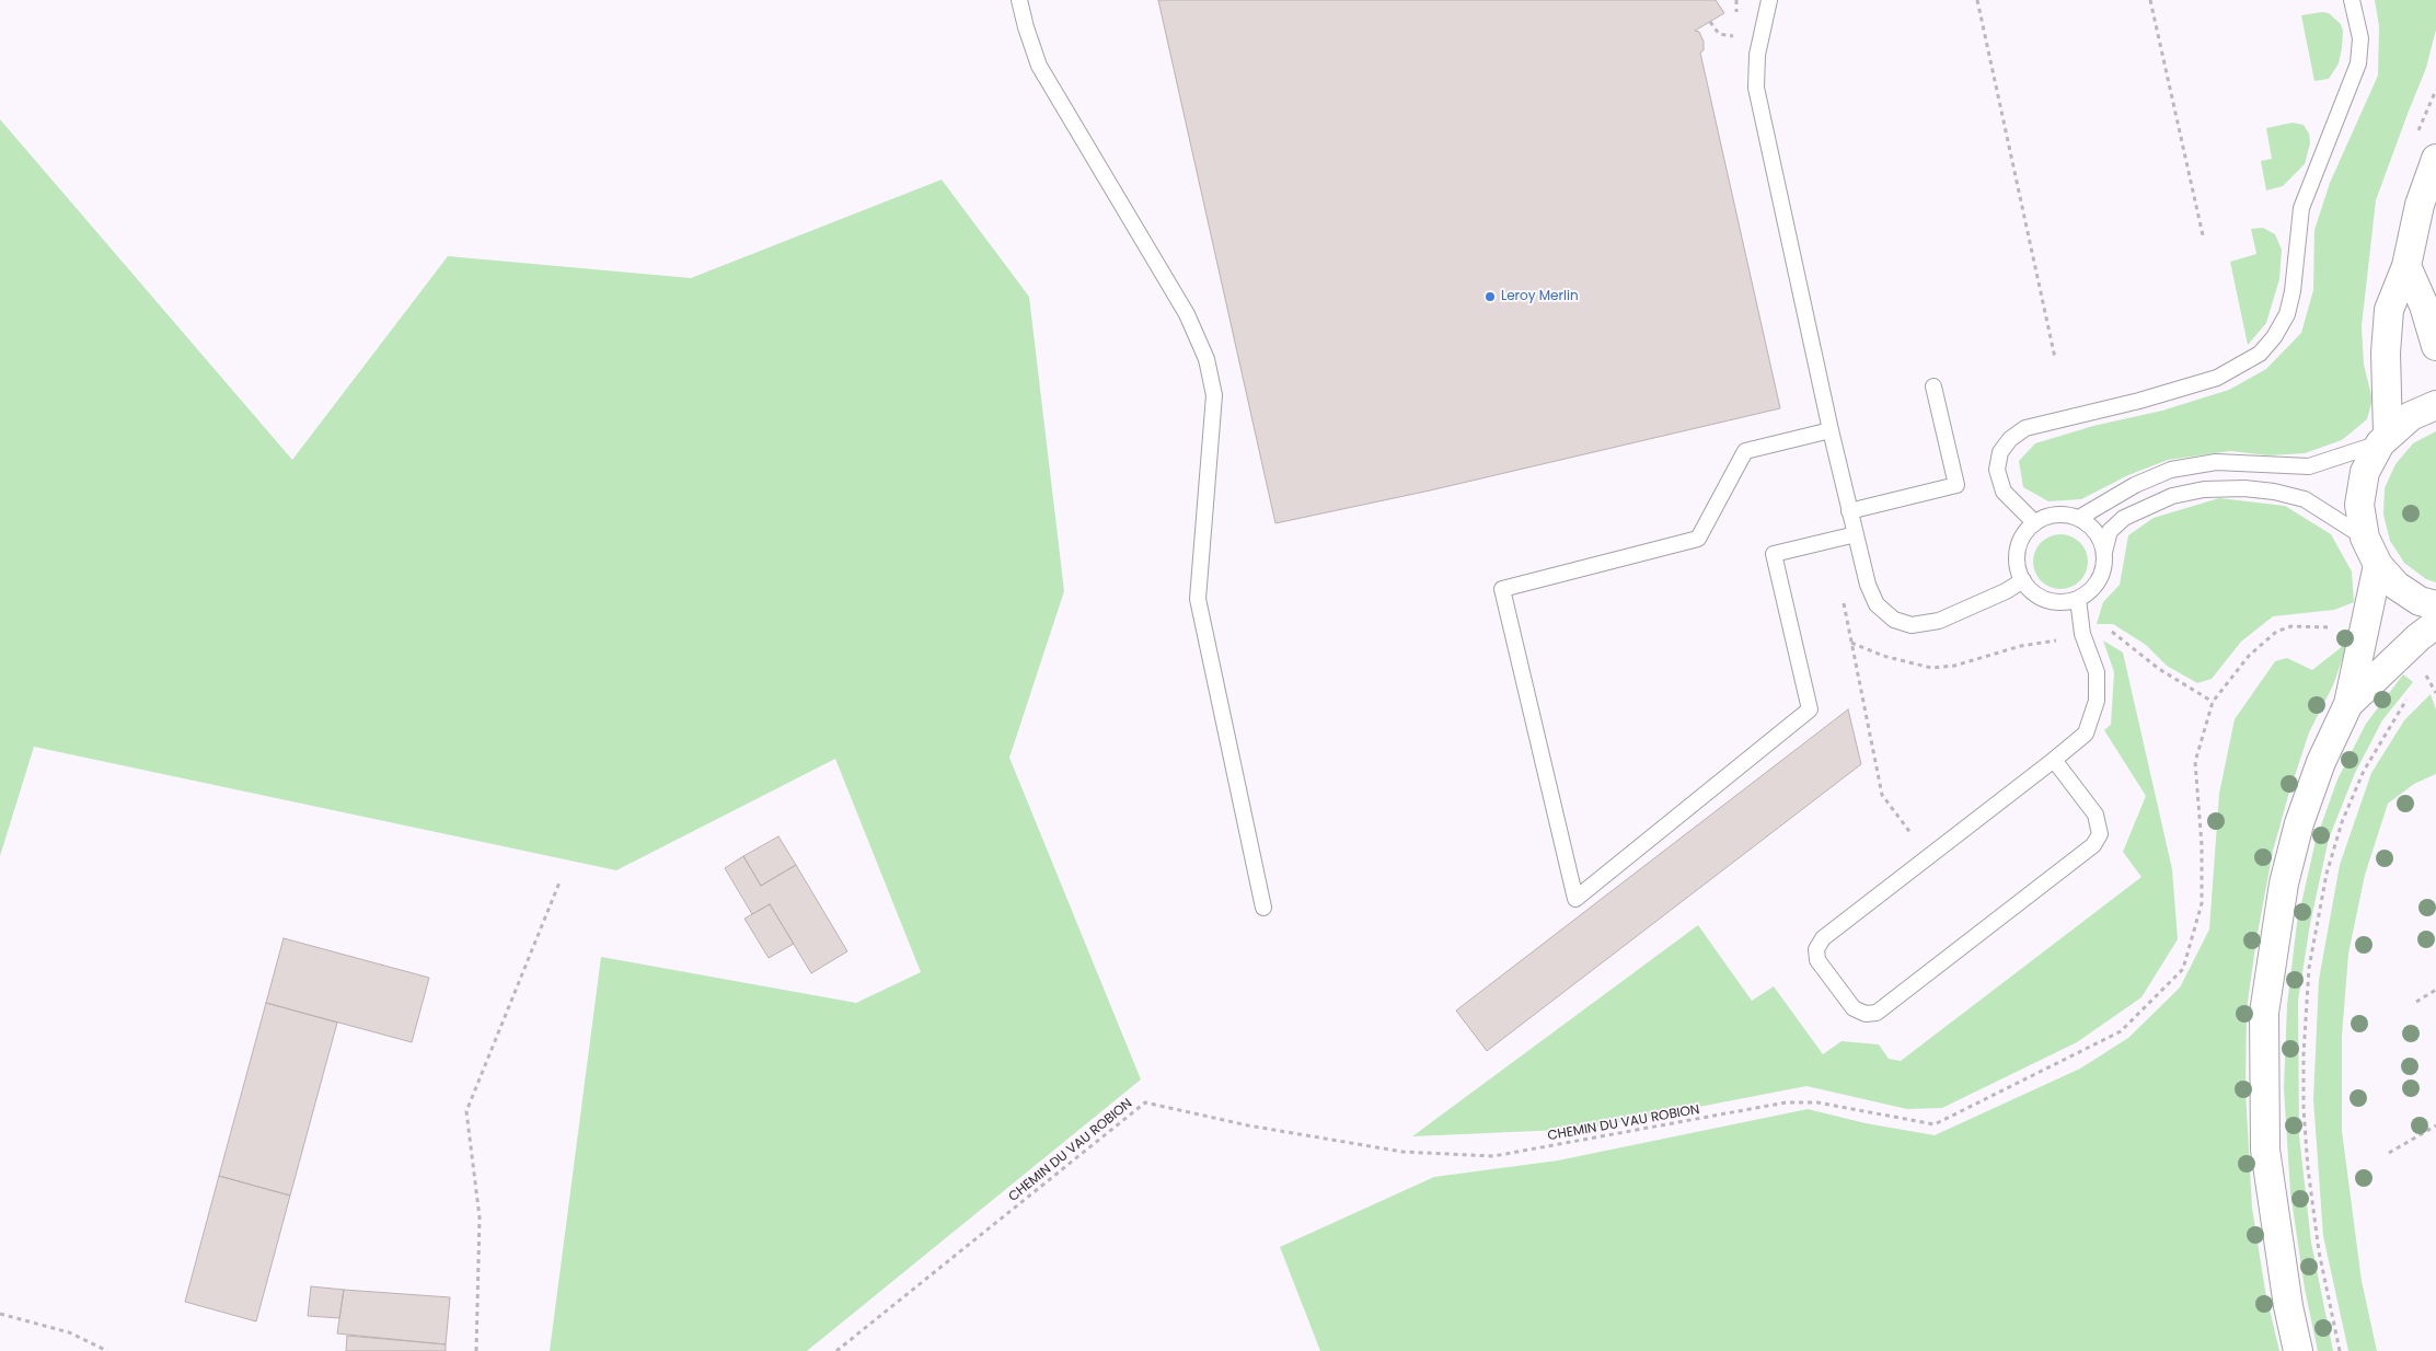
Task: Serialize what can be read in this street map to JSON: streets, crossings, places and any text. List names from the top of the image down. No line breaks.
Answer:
{"streets":{"path":["CHEMIN DU VAU ROBION"]},"places":["Leroy Merlin"]}
